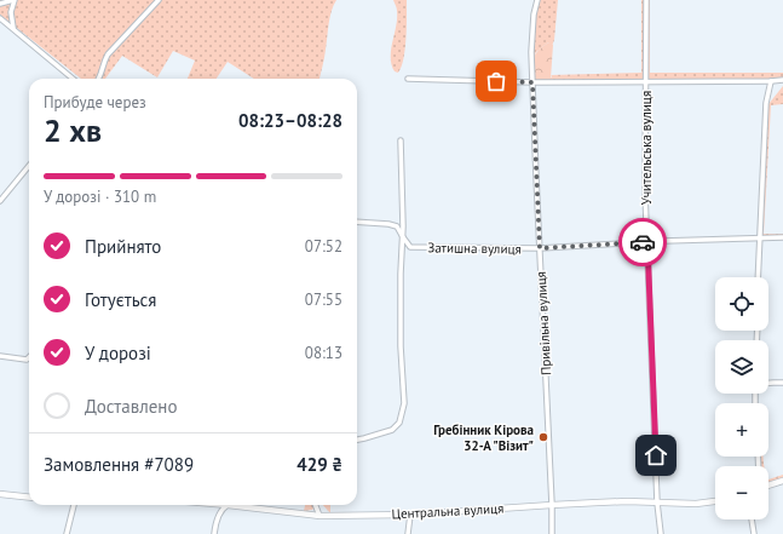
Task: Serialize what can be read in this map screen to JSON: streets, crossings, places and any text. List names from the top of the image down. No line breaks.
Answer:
{"streets":{"street":["Учительська вулиця","Затишна вулиця","Привільна вулиця","Центральна вулиця"]},"crossings":[["Учительська вулиця","Затишна вулиця"],["Учительська вулиця","Центральна вулиця"],["Затишна вулиця","Привільна вулиця"],["Привільна вулиця","Центральна вулиця"]],"places":["Гребінник Кірова 32-А \"Візит\""],"page":{"heading":["2 хв","Прибуде через","08:23–08:28"],"panel":["Замовлення #7089","429 ₴"],"bar":"У дорозі · 310 m","list":[["Прийнято","07:52"],["Готується","07:55"],["У дорозі","08:13"],"Доставлено"],"map_buttons":["+","−"]}}
